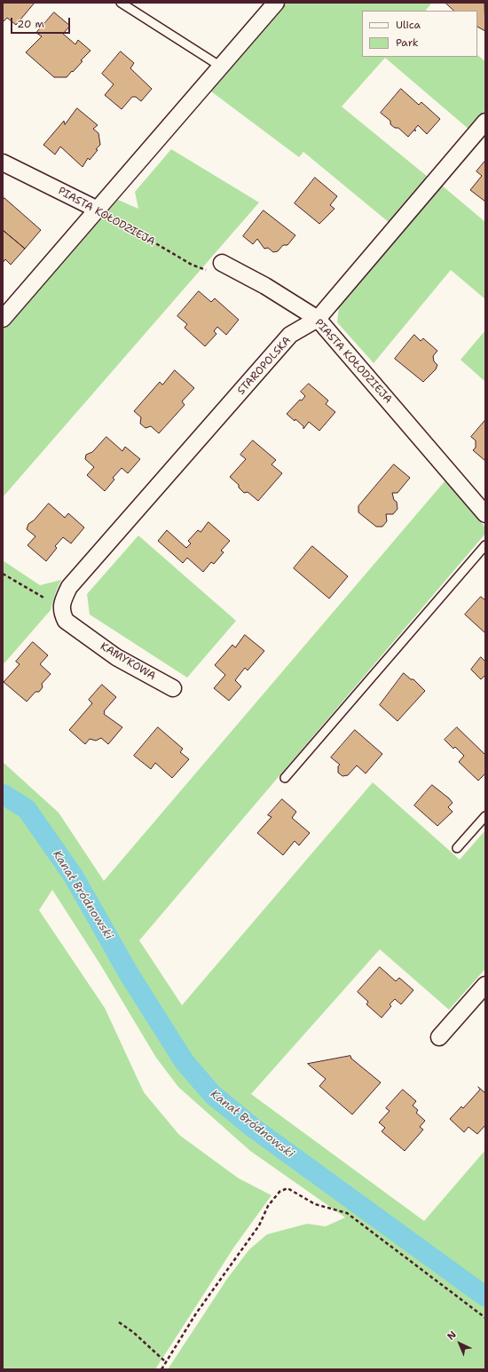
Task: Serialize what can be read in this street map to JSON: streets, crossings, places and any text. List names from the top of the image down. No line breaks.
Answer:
{"streets":{"street":["PIASTA KOŁODZIEJA","STAROPOLSKA","KAMYKOWA"]},"crossings":[["PIASTA KOŁODZIEJA","STAROPOLSKA"],["STAROPOLSKA","KAMYKOWA"]],"water":["Kanał Bródnowski"],"legend":["Ulica","Park"],"scale_bar":"20 m","north":"top left"}
